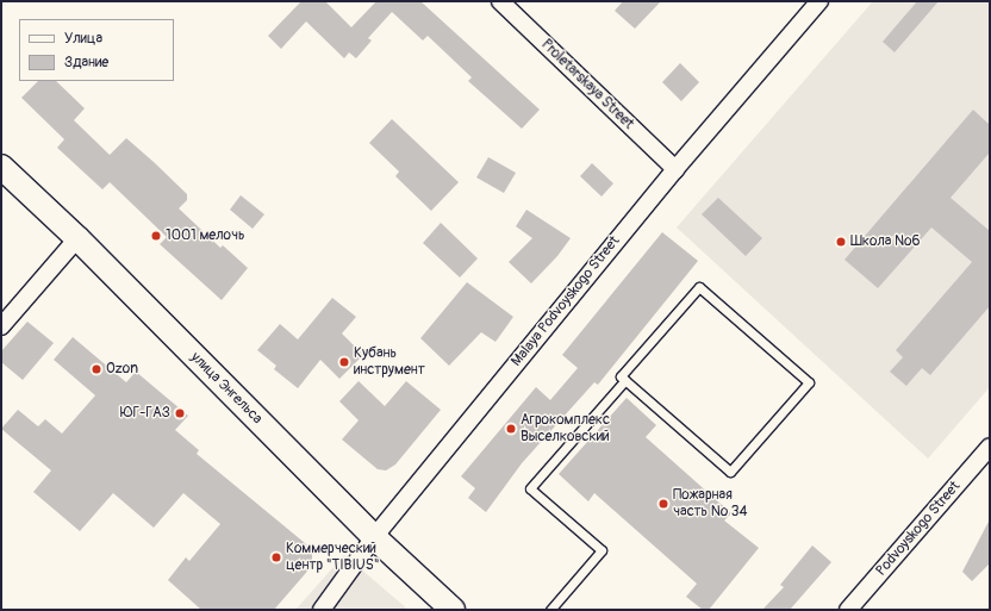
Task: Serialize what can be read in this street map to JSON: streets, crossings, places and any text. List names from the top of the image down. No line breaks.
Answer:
{"streets":{"main road":["улица Энгельса"],"street":["Proletarskaya Street","Malaya Podvoyskogo Street","Podvoyskogo Street"]},"crossings":[["Proletarskaya Street","Malaya Podvoyskogo Street"],["Malaya Podvoyskogo Street","улица Энгельса"]],"places":["1001 мелочь","Школа №6","Кубань инструмент","Ozon","ЮГ-ГАЗ","Агрокомплекс Выселковский","Пожарная часть № 34","Коммерческий центр \"TIBIUS\""],"legend":["Улица","Здание"]}
